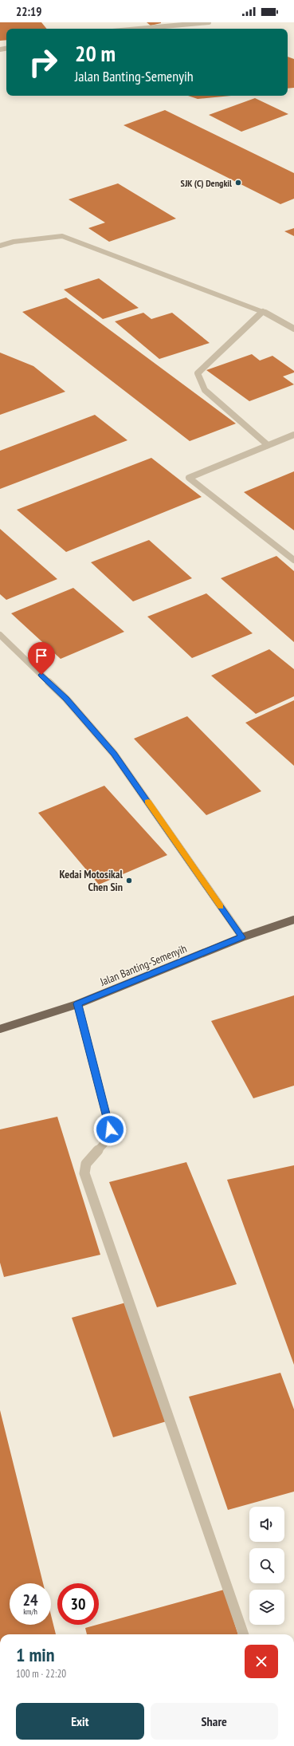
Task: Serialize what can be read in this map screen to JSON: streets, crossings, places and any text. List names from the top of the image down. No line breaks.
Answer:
{"streets":{"main road":["Jalan Banting-Semenyih"]},"places":["SJK (C) Dengkil","Kedai Motosikal Chen Sin"],"page":{"status":"22:19","turn":["20 m","Jalan Banting-Semenyih"],"speed":"24 km/h","limit":"30","heading":["1 min","100 m · 22:20"],"buttons":["Exit","Share"]}}
